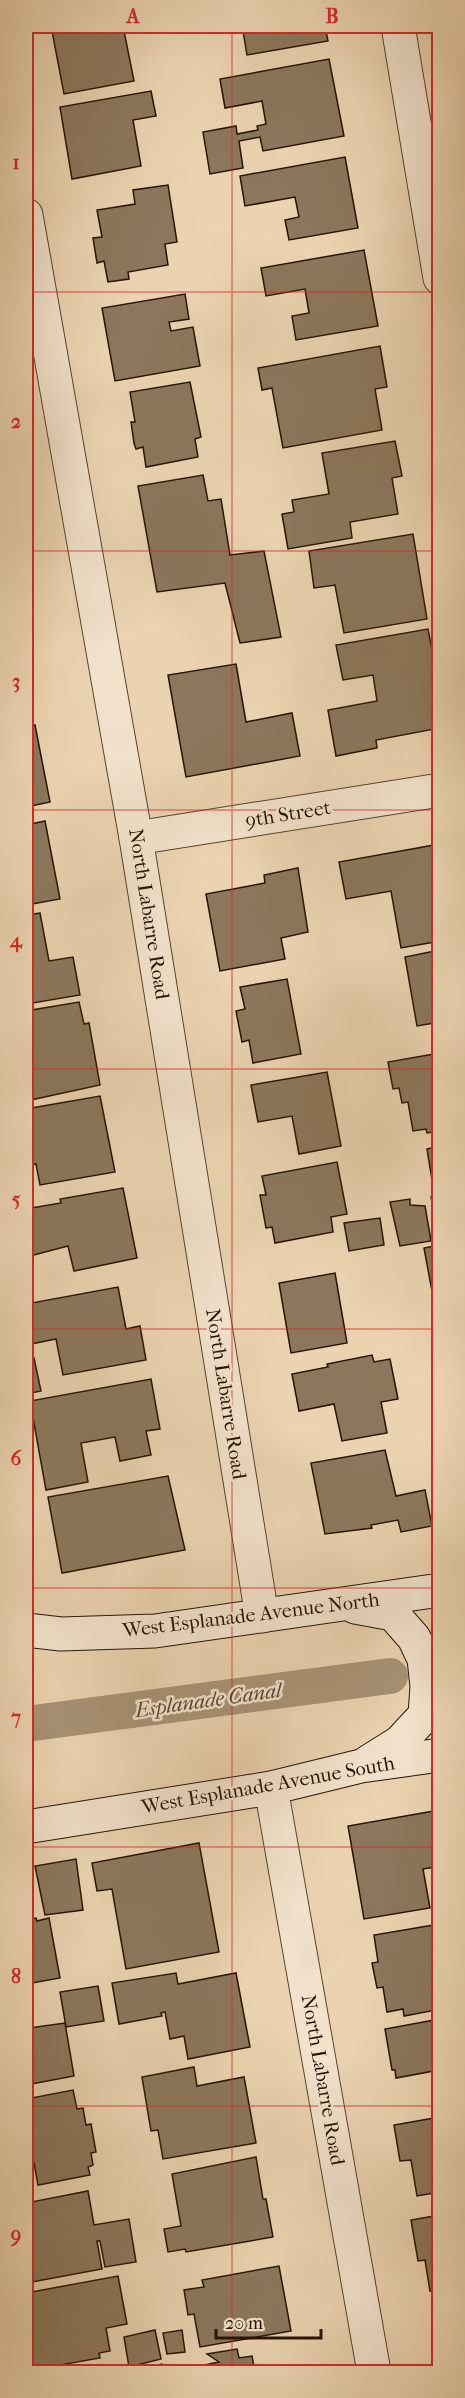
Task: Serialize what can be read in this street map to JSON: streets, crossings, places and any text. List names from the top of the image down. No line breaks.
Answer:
{"streets":{"street":["9th Street","North Labarre Road","West Esplanade Avenue North","West Esplanade Avenue South"]},"crossings":[["9th Street","North Labarre Road"],["North Labarre Road","West Esplanade Avenue North"],["North Labarre Road","West Esplanade Avenue South"]],"water":["Esplanade Canal"],"scale_bar":"20 m","grid":{"columns":["A","B"],"rows":["1","2","3","4","5","6","7","8","9"]}}
